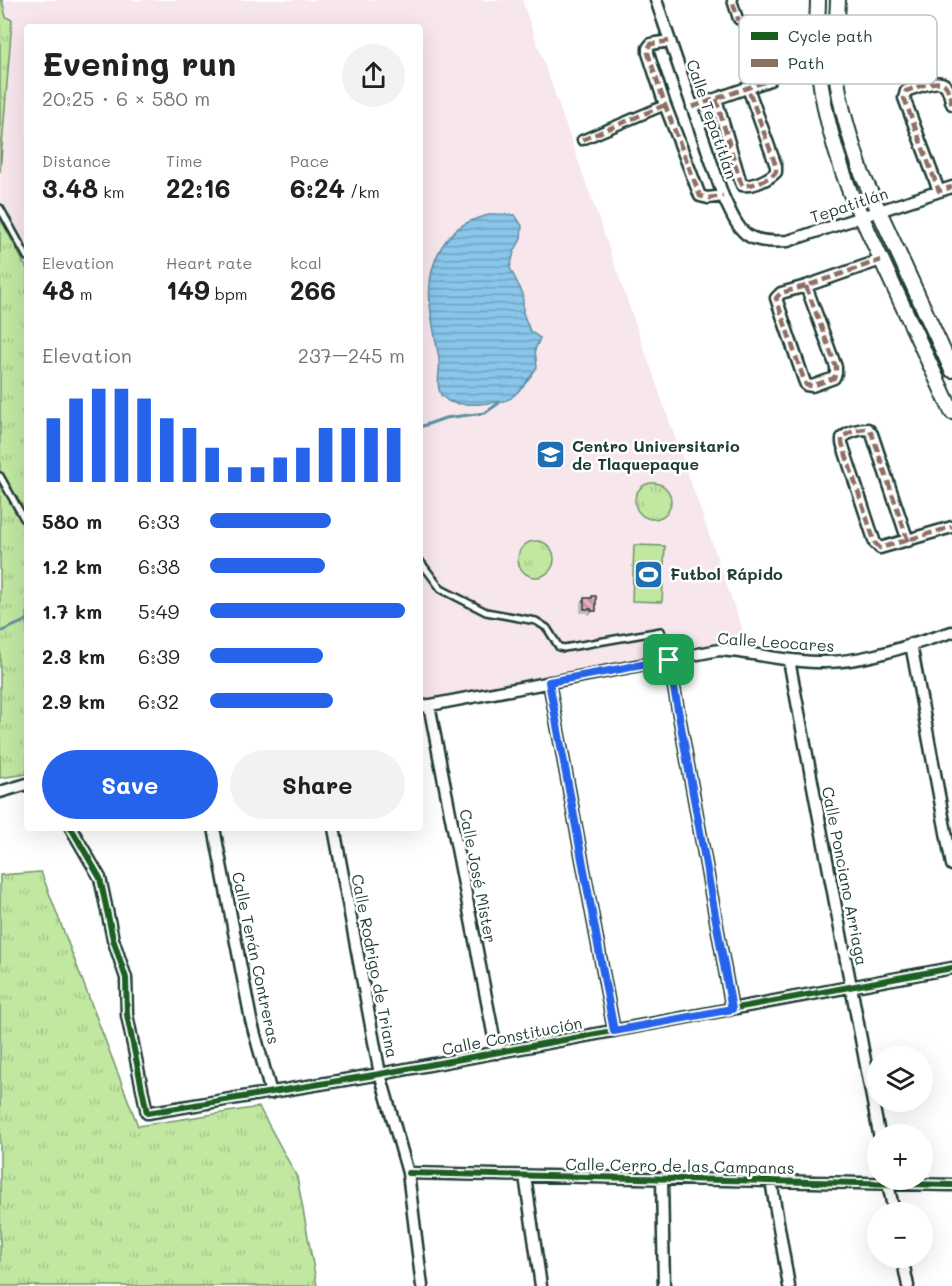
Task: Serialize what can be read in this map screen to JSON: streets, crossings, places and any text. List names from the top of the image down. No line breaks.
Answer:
{"streets":{"street":["Calle Tepatitlán","Tepatitlán","Calle Leocares","Calle José Mister","Calle Ponciano Arriaga","Calle Terán Contreras","Calle Rodrigo de Triana","Calle Constitución","Calle Cerro de las Campanas"]},"crossings":[["Calle Tepatitlán","Tepatitlán"],["Calle Leocares","Calle José Mister"],["Calle Leocares","Calle Ponciano Arriaga"],["Calle José Mister","Calle Constitución"],["Calle Ponciano Arriaga","Calle Constitución"],["Calle Terán Contreras","Calle Constitución"],["Calle Rodrigo de Triana","Calle Constitución"],["Calle Rodrigo de Triana","Calle Cerro de las Campanas"]],"places":{"school or university":["Centro Universitario de Tlaquepaque"],"sports":["Futbol Rápido"]},"legend":["Cycle path","Path"],"page":{"heading":["Evening run","20:25 · 6 × 580 m"],"stats":[["Distance","3.48 km"],["Time","22:16"],["Pace","6:24 /km"],["Elevation","48 m"],["Heart rate","149 bpm"],["kcal","266"]],"chart":["Elevation","237–245 m"],"list":[{"name":"580 m","note":"6:33"},{"name":"1.2 km","note":"6:38"},{"name":"1.7 km","note":"5:49"},{"name":"2.3 km","note":"6:39"},{"name":"2.9 km","note":"6:32"}],"buttons":["Save","Share"],"map_buttons":["+","−"]}}
